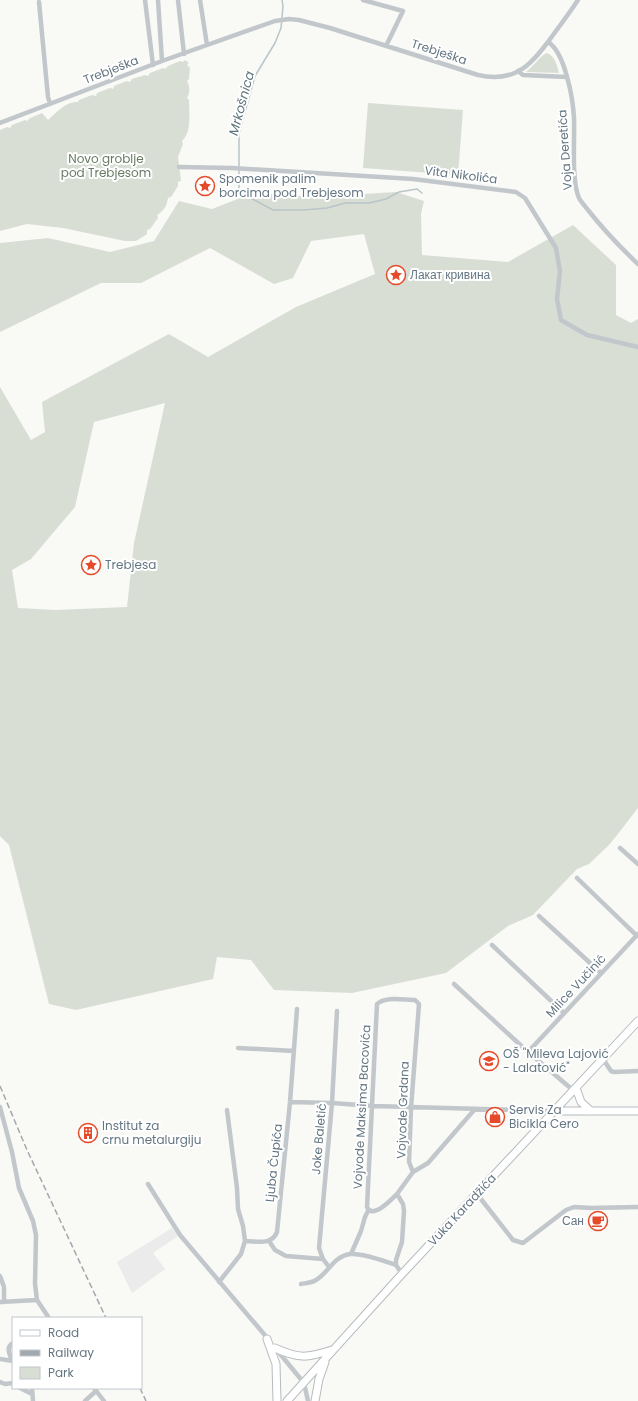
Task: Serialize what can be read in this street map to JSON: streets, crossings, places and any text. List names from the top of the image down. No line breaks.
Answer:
{"streets":{"street":["Trebješka","Voja Deretića","Vita Nikolića","Milice Vučinić","Vojvode Maksima Bacovića","Vojvode Grdana","Joke Baletić","Ljuba Čupića","Vuka Karadžića"]},"crossings":[["Trebješka","Voja Deretića"],["Vojvode Maksima Bacovića","Vojvode Grdana"]],"water":["Mrkošnica"],"parks":["Novo groblje pod Trebjesom"],"places":{"place":["Spomenik palim borcima pod Trebjesom","Лакат кривина","Trebjesa"],"school or university":["OŠ \"Mileva Lajović - Lalatović\""],"shop":["Servis Za Bicikla Cero"],"building":["Institut za crnu metalurgiju"],"cafe":["Сан"]},"legend":["Road","Railway","Park"]}
